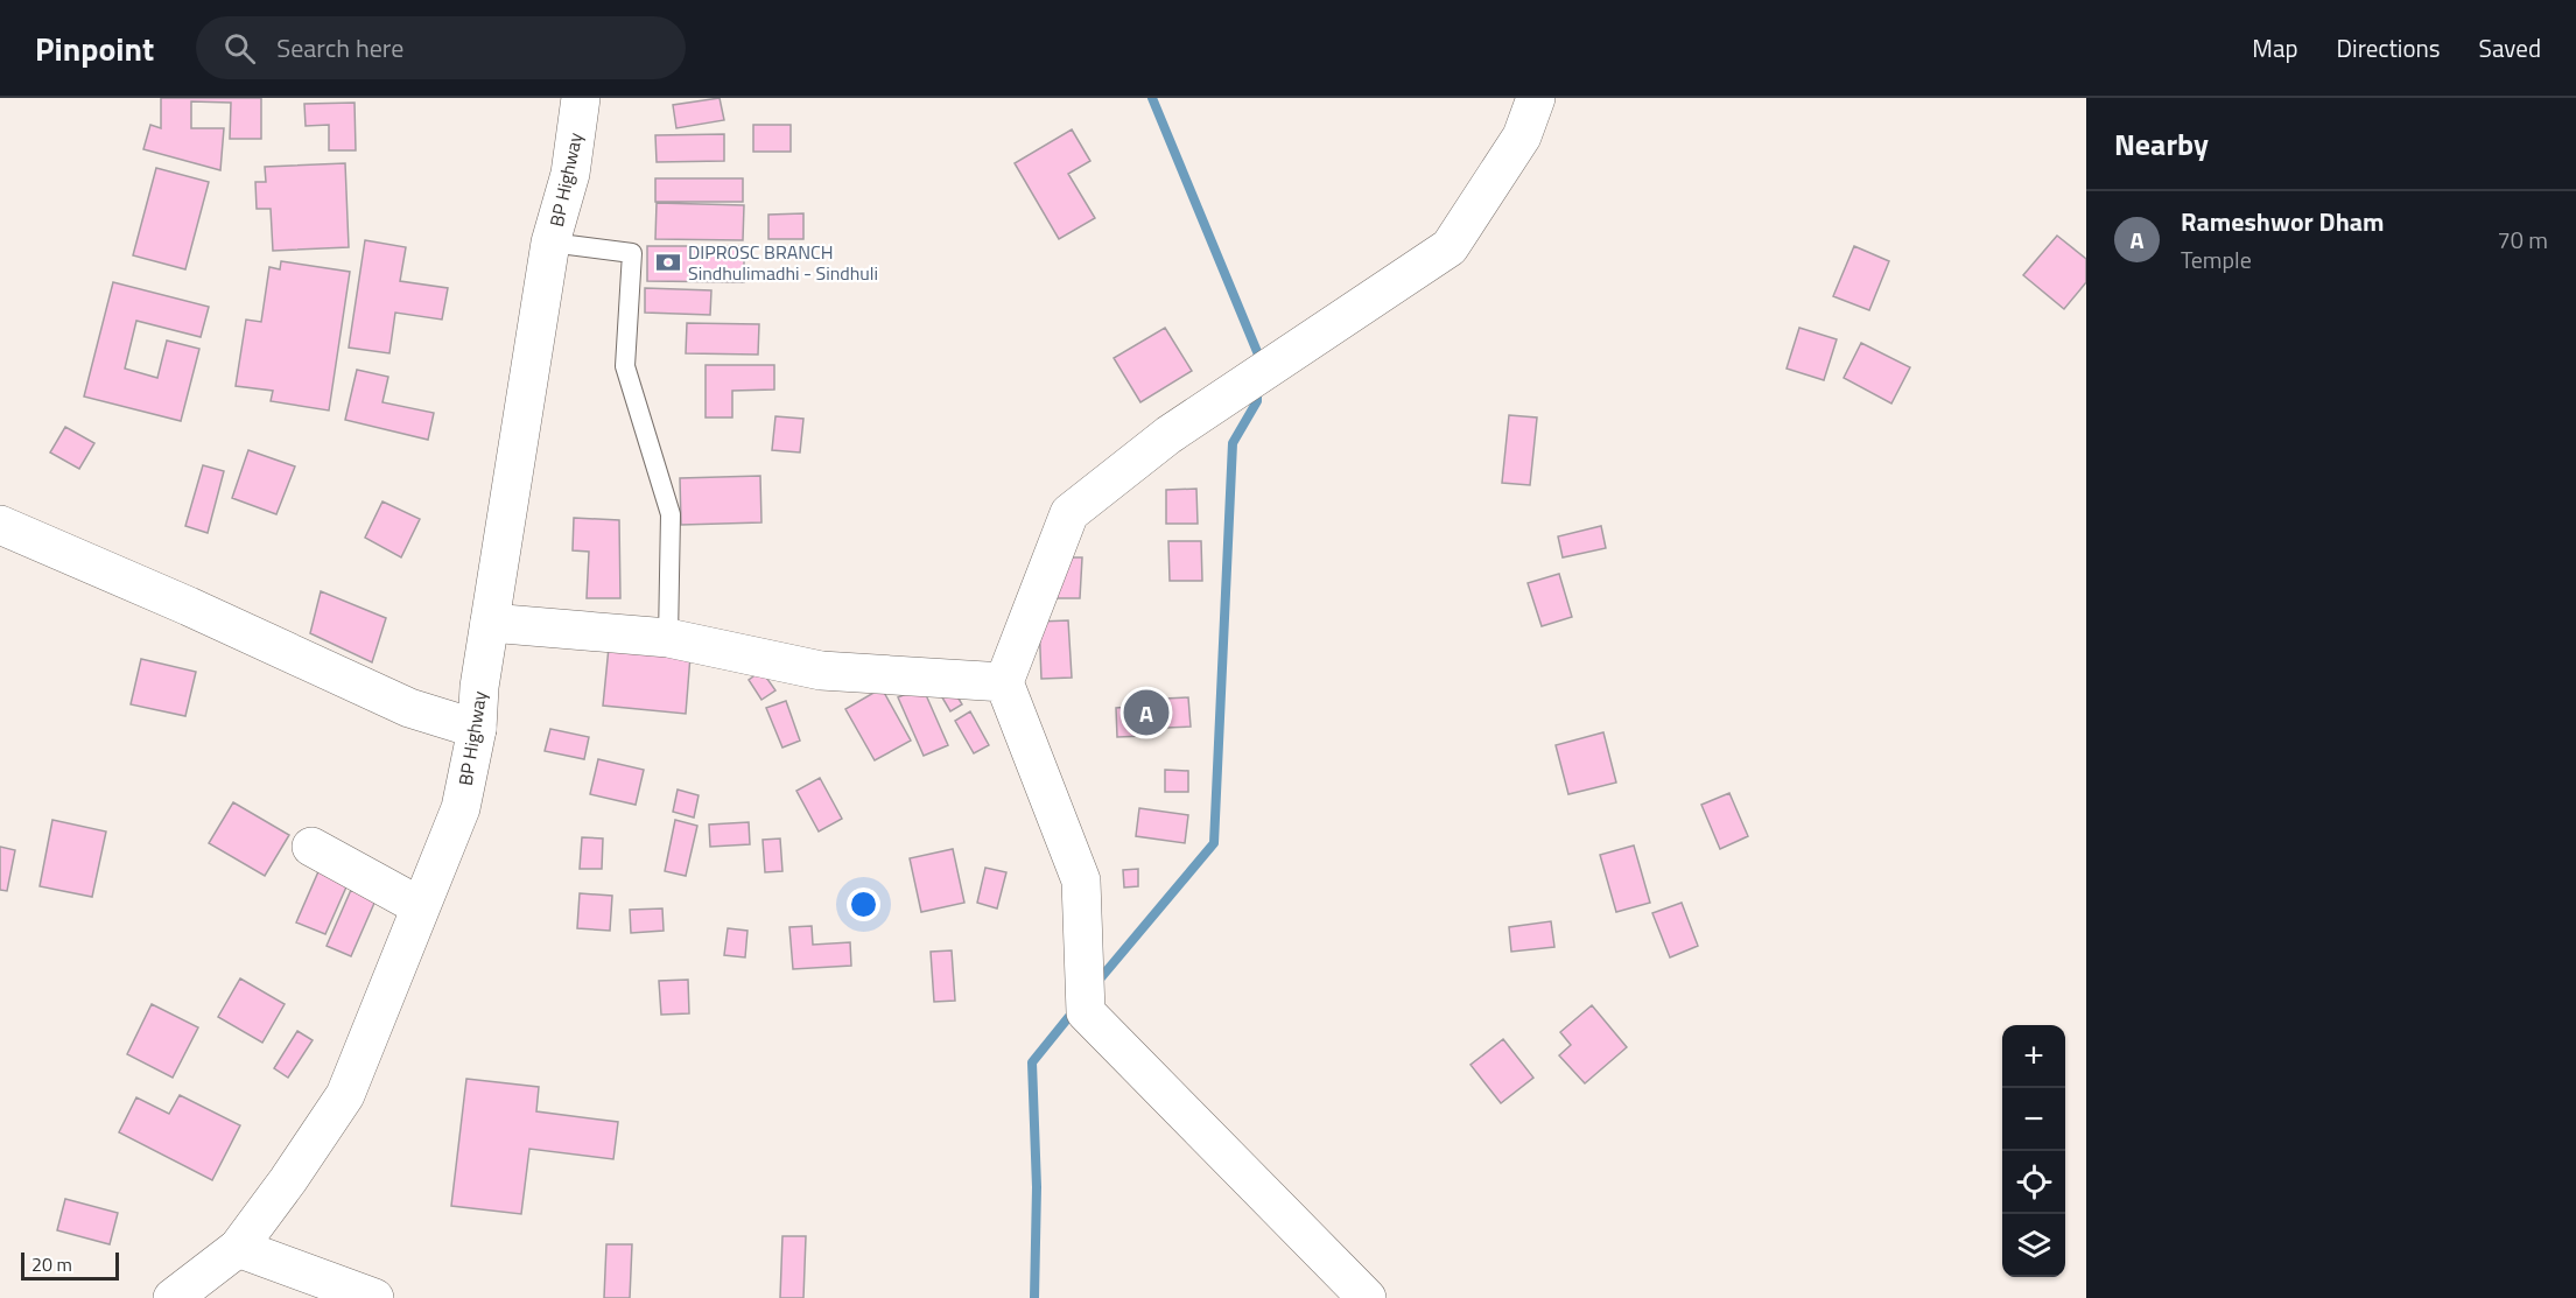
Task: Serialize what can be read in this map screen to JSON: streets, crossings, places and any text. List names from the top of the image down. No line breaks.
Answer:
{"streets":{"main road":["BP Highway"]},"places":{"bank":["DIPROSC BRANCH Sindhulimadhi - Sindhuli"]},"scale_bar":"20 m","page":{"header":"Pinpoint","search":"Search here","nav":["Map","Directions","Saved"],"heading":"Nearby","list":[{"mark":"A","name":"Rameshwor Dham","note":"Temple","value":"70 m"}],"pins":"A","map_buttons":["+","−"],"scale":"20 m"}}
